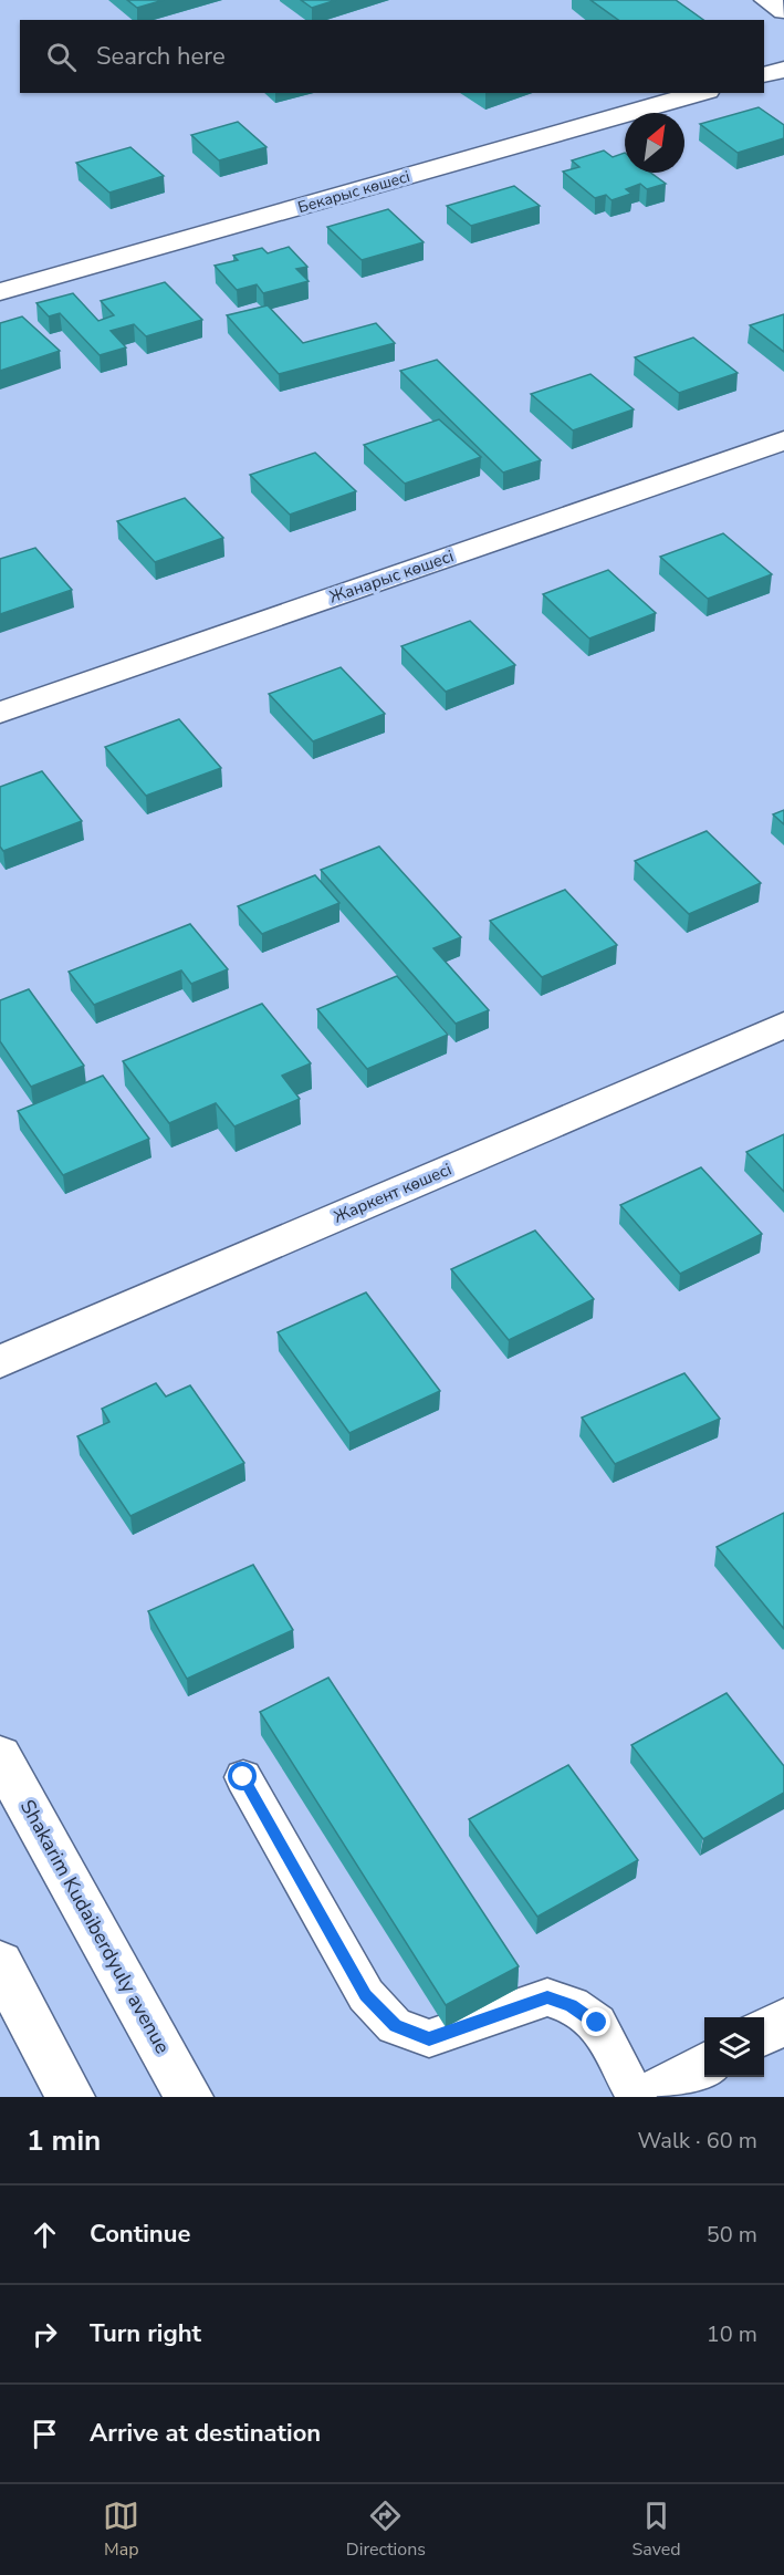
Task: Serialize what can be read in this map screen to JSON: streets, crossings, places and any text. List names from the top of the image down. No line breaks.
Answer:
{"streets":{"street":["Бекарыс көшесі","Жанарыс көшесі","Жаркент көшесі","Shakarim Kudaiberdyuly avenue"]},"north":"top right","page":{"search":"Search here","heading":["1 min","Walk · 60 m"],"list":[["Continue","50 m"],["Turn right","10 m"],"Arrive at destination"],"nav":["Map","Directions","Saved"]}}
